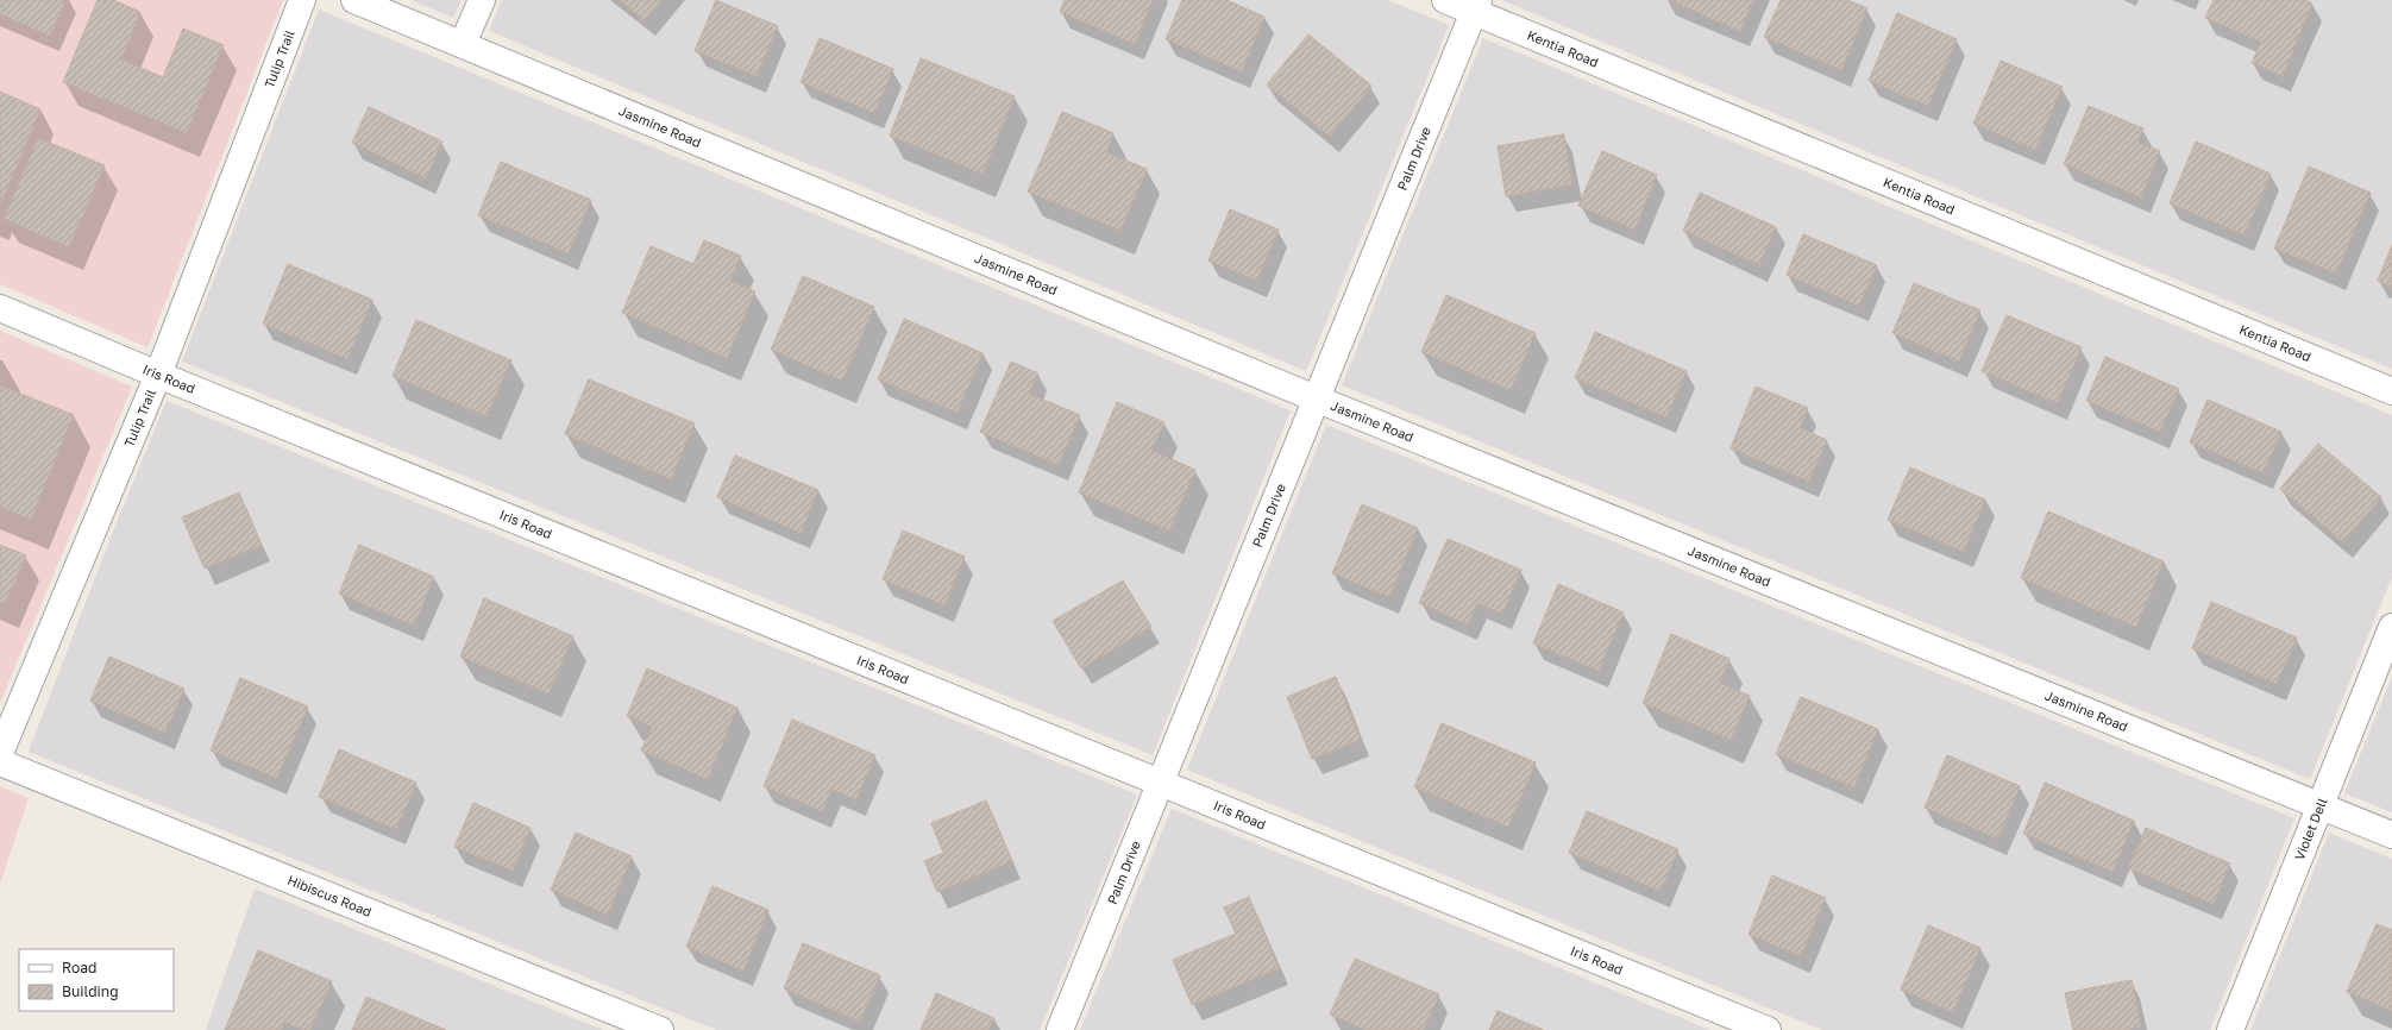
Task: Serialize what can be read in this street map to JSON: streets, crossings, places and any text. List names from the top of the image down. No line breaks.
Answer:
{"streets":{"street":["Kentia Road","Tulip Trail","Jasmine Road","Palm Drive","Iris Road","Violet Dell","Hibiscus Road"]},"crossings":[["Kentia Road","Palm Drive"],["Tulip Trail","Iris Road"],["Jasmine Road","Palm Drive"],["Jasmine Road","Violet Dell"],["Palm Drive","Iris Road"]],"legend":["Road","Building"]}
